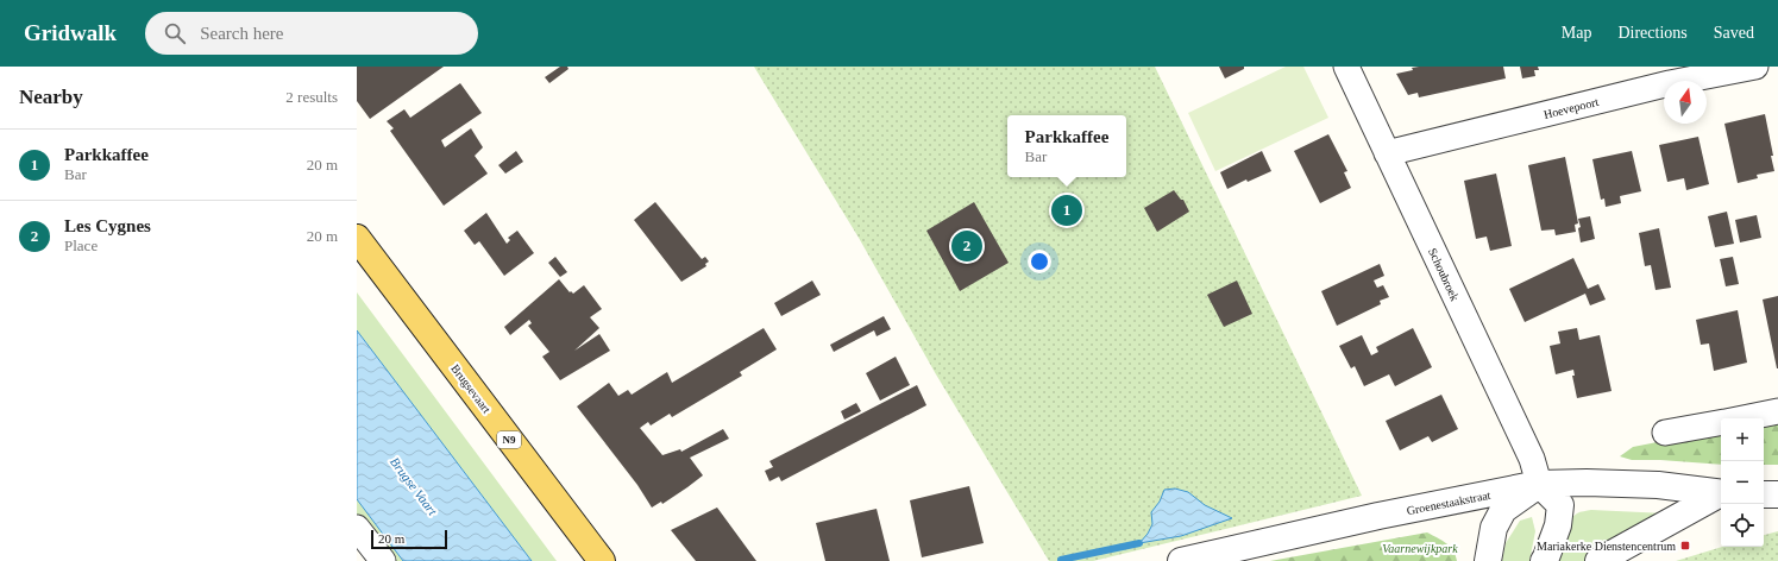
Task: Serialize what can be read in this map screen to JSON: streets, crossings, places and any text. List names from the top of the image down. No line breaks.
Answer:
{"streets":{"main road":["Brugsevaart","N9"],"street":["Hoevepoort","Schoubroek","Groenestaakstraat"]},"crossings":[["Hoevepoort","Schoubroek"],["Schoubroek","Groenestaakstraat"]],"water":["Brugse Vaart"],"parks":["Vaarnewijkpark"],"places":{"transit":["Mariakerke Dienstencentrum"]},"scale_bar":"20 m","north":"top","page":{"header":"Gridwalk","search":"Search here","nav":["Map","Directions","Saved"],"heading":["Nearby","2 results"],"popup":["Parkkaffee","Bar"],"list":[{"mark":"1","name":"Parkkaffee","note":"Bar","value":"20 m"},{"mark":"2","name":"Les Cygnes","note":"Place","value":"20 m"}],"pins":["1","2"],"map_buttons":["+","−"],"scale":"20 m"}}
